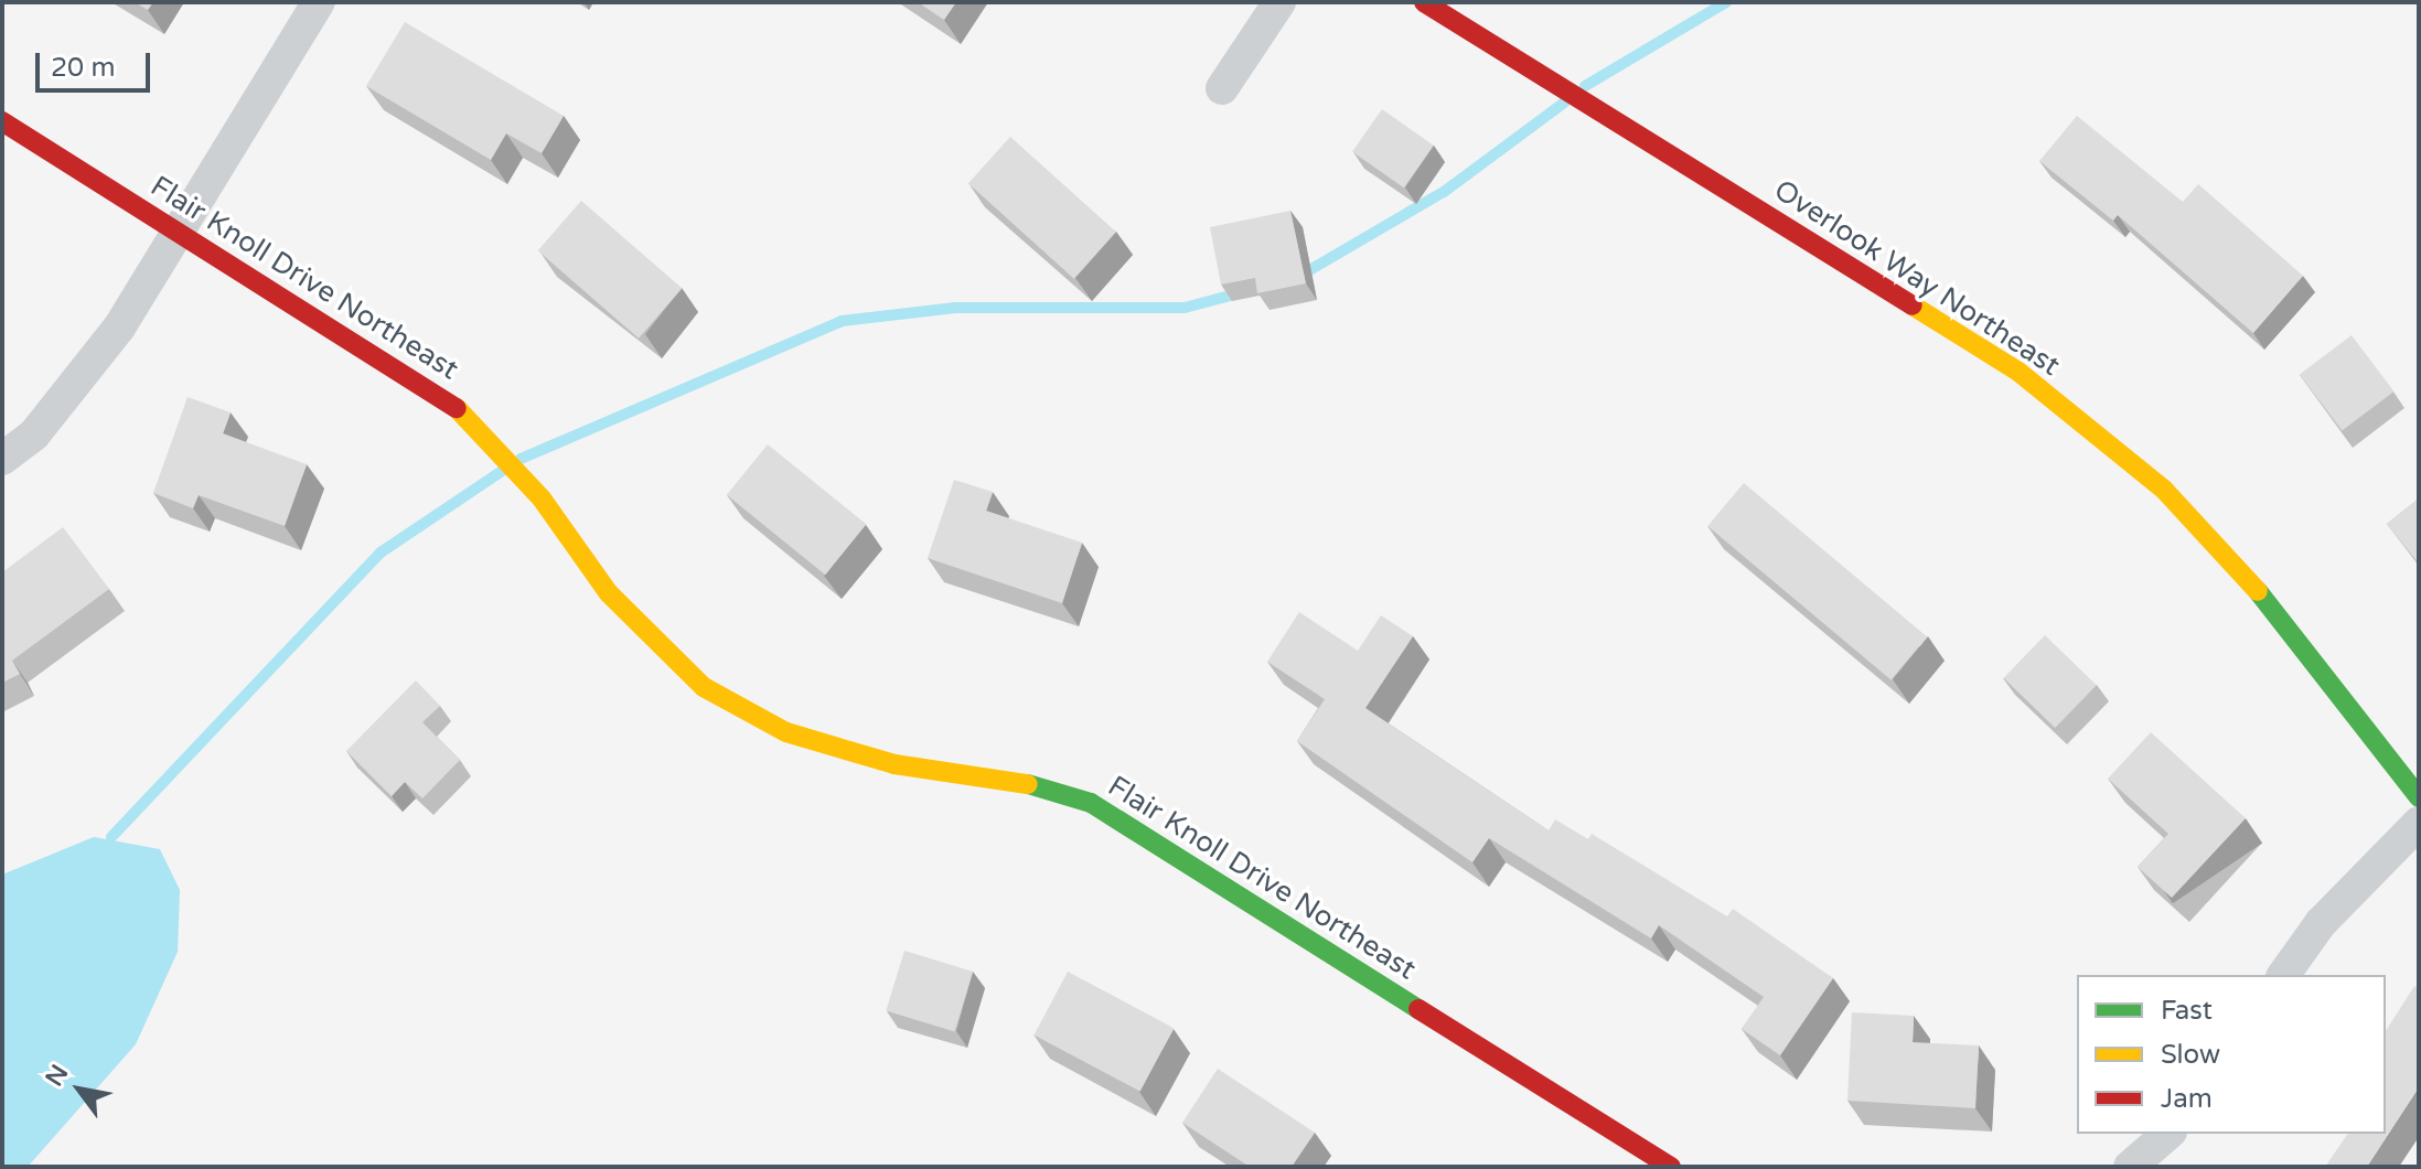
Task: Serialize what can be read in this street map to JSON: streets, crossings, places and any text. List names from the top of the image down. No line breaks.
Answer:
{"streets":{"street":["Flair Knoll Drive Northeast","Overlook Way Northeast"]},"legend":["Fast","Slow","Jam"],"scale_bar":"20 m","north":"top left"}
